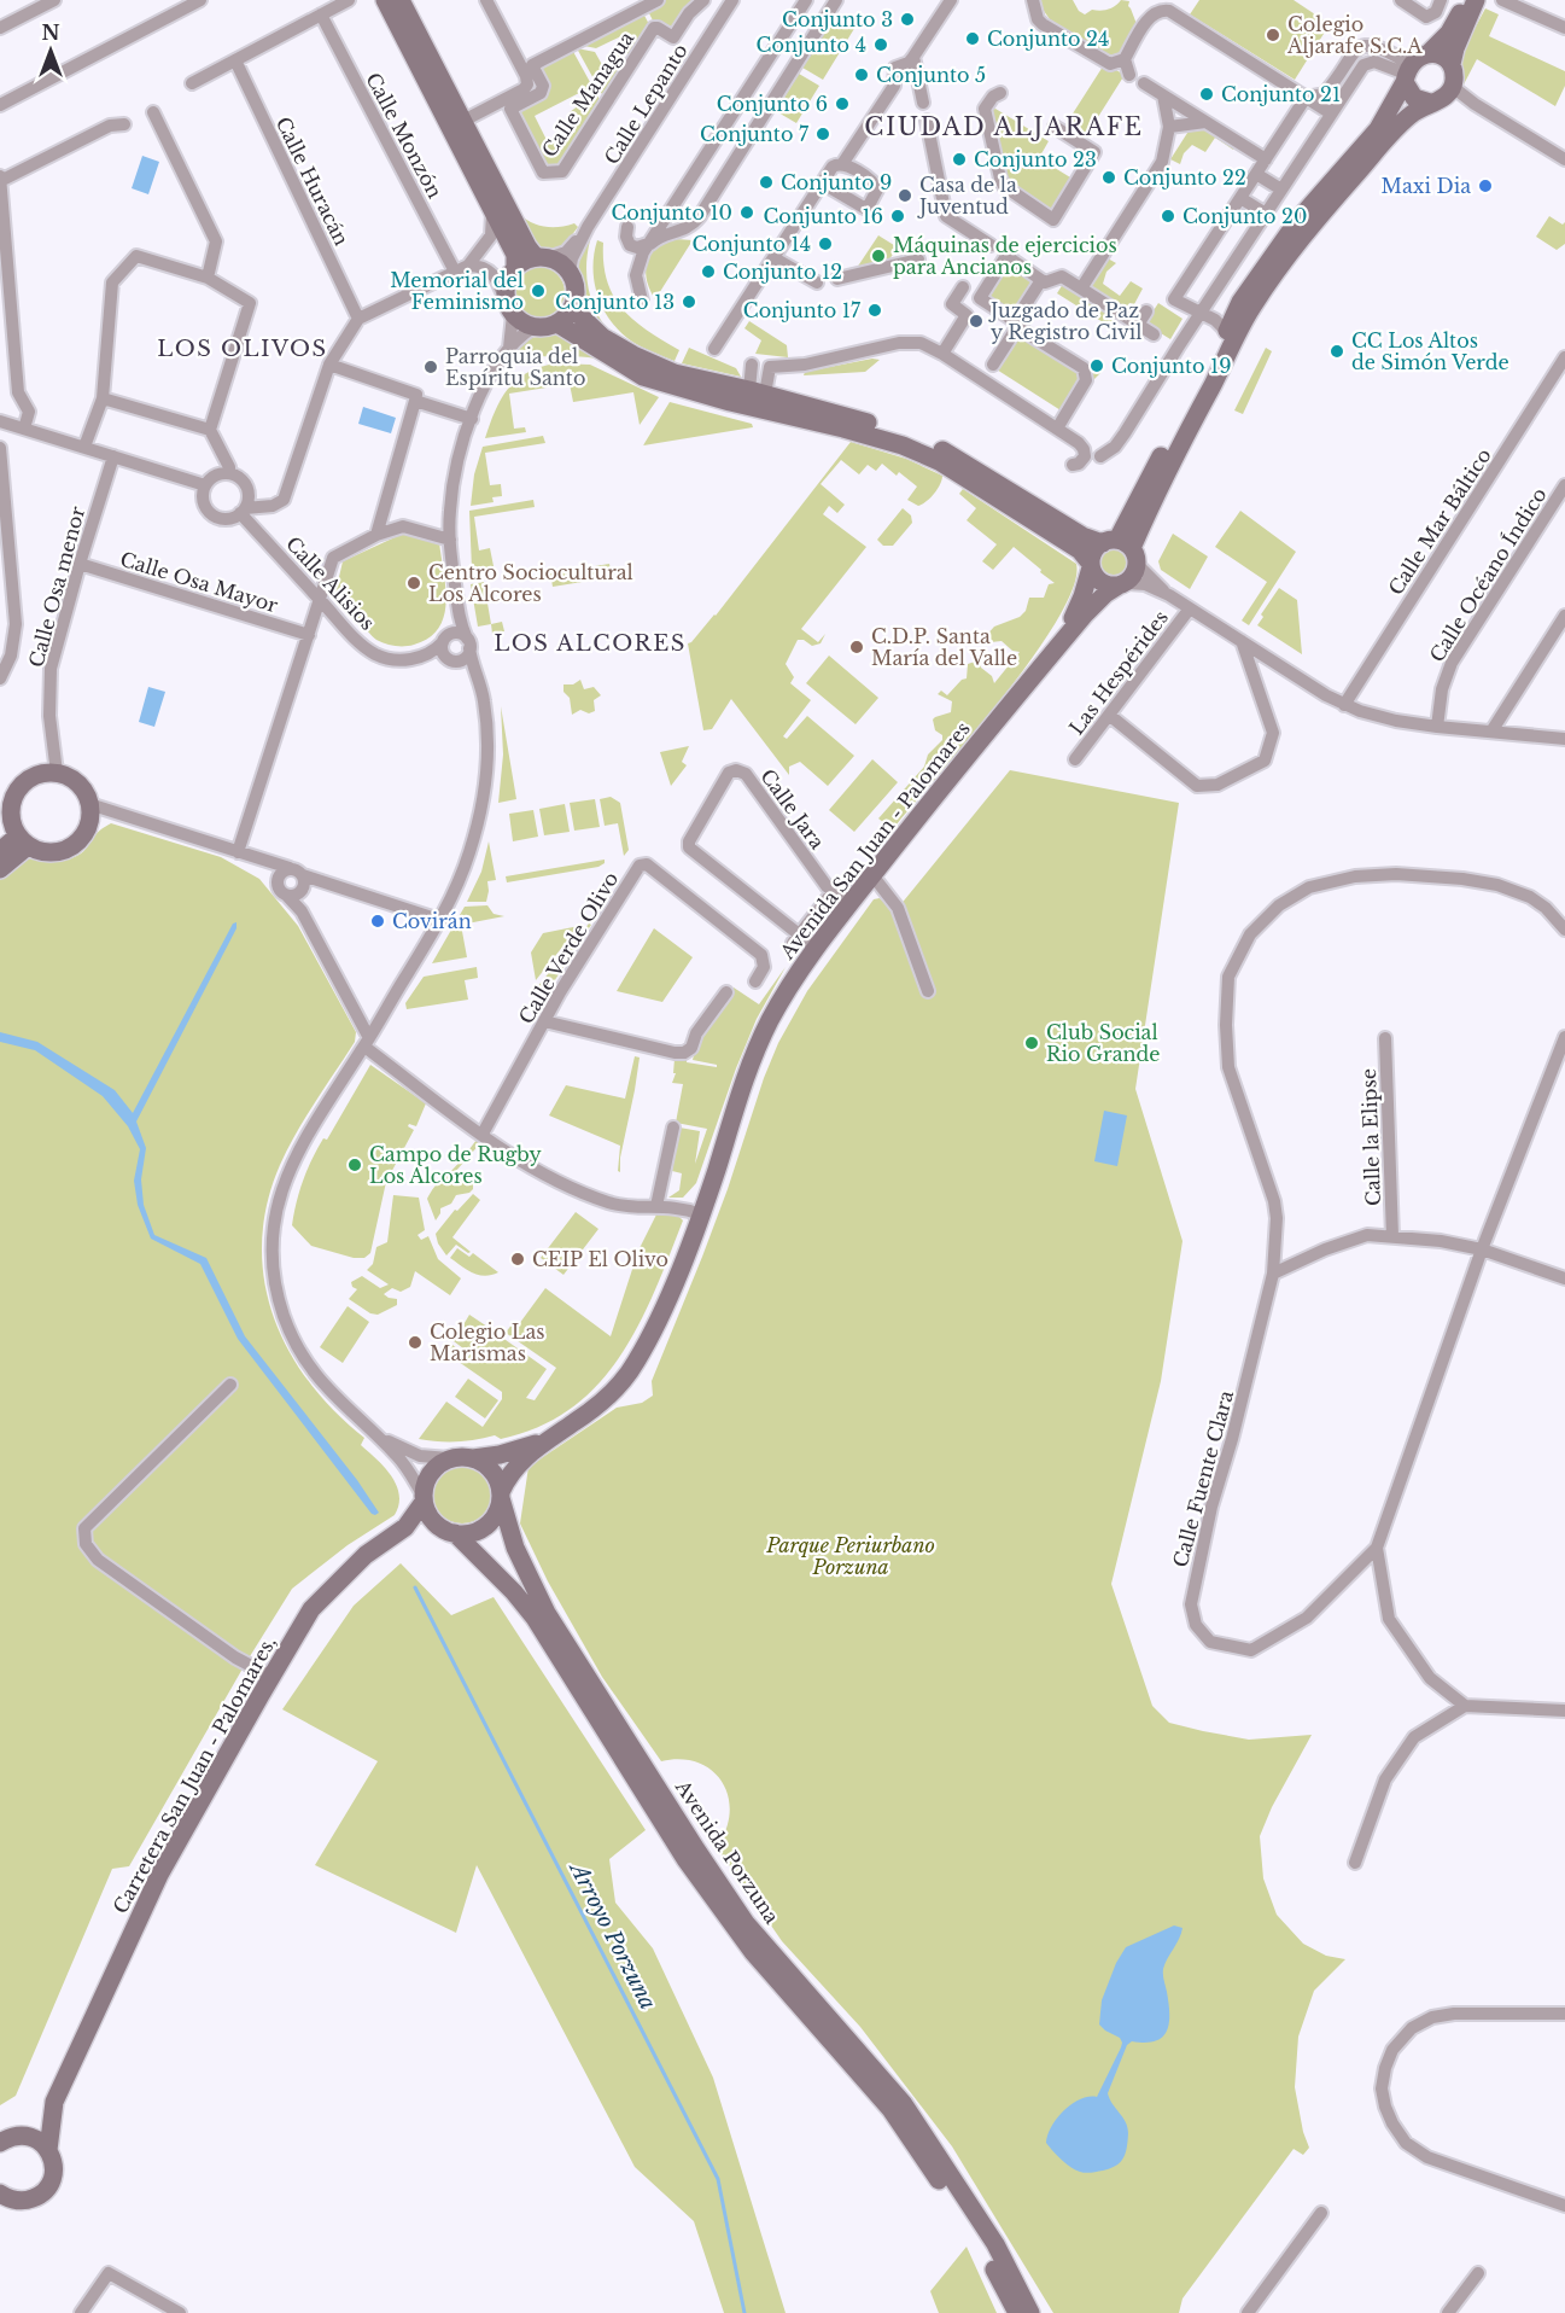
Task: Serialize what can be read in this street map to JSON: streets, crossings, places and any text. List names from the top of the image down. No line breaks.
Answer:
{"streets":{"street":["Calle Managua","Calle Lepanto","Calle Monzón","Calle Huracán","Calle Mar Báltico","Calle Océano Índico","Calle Osa Mayor","Calle Alisios","Calle Osa menor","Las Hespérides","Calle Jara","Avenida San Juan - Palomares","Calle Verde Olivo","Calle la Elipse","Calle Fuente Clara","Carretera San Juan - Palomares,","Avenida Porzuna"]},"crossings":[["Calle Managua","Calle Lepanto"],["Calle Osa Mayor","Calle Osa menor"],["Calle Jara","Avenida San Juan - Palomares"],["Avenida San Juan - Palomares","Avenida Porzuna"]],"districts":["CIUDAD ALJARAFE","LOS OLIVOS","LOS ALCORES"],"water":["Arroyo Porzuna"],"parks":["Parque Periurbano Porzuna"],"places":["Conjunto 3","Colegio Aljarafe S.C.A","Conjunto 24","Conjunto 4","Conjunto 5","Conjunto 21","Conjunto 6","Conjunto 7","Conjunto 23","Conjunto 22","Conjunto 9","Maxi Dia","Casa de la Juventud","Conjunto 10","Conjunto 16","Conjunto 20","Conjunto 14","Máquinas de ejercicios para Ancianos","Conjunto 12","Memorial del Feminismo","Conjunto 13","Conjunto 17","Juzgado de Paz y Registro Civil","CC Los Altos de Simón Verde","Conjunto 19","Parroquia del Espíritu Santo","Centro Sociocultural Los Alcores","C.D.P. Santa María del Valle","Covirán","Club Social Rio Grande","Campo de Rugby Los Alcores","CEIP El Olivo","Colegio Las Marismas"],"north":"top"}
